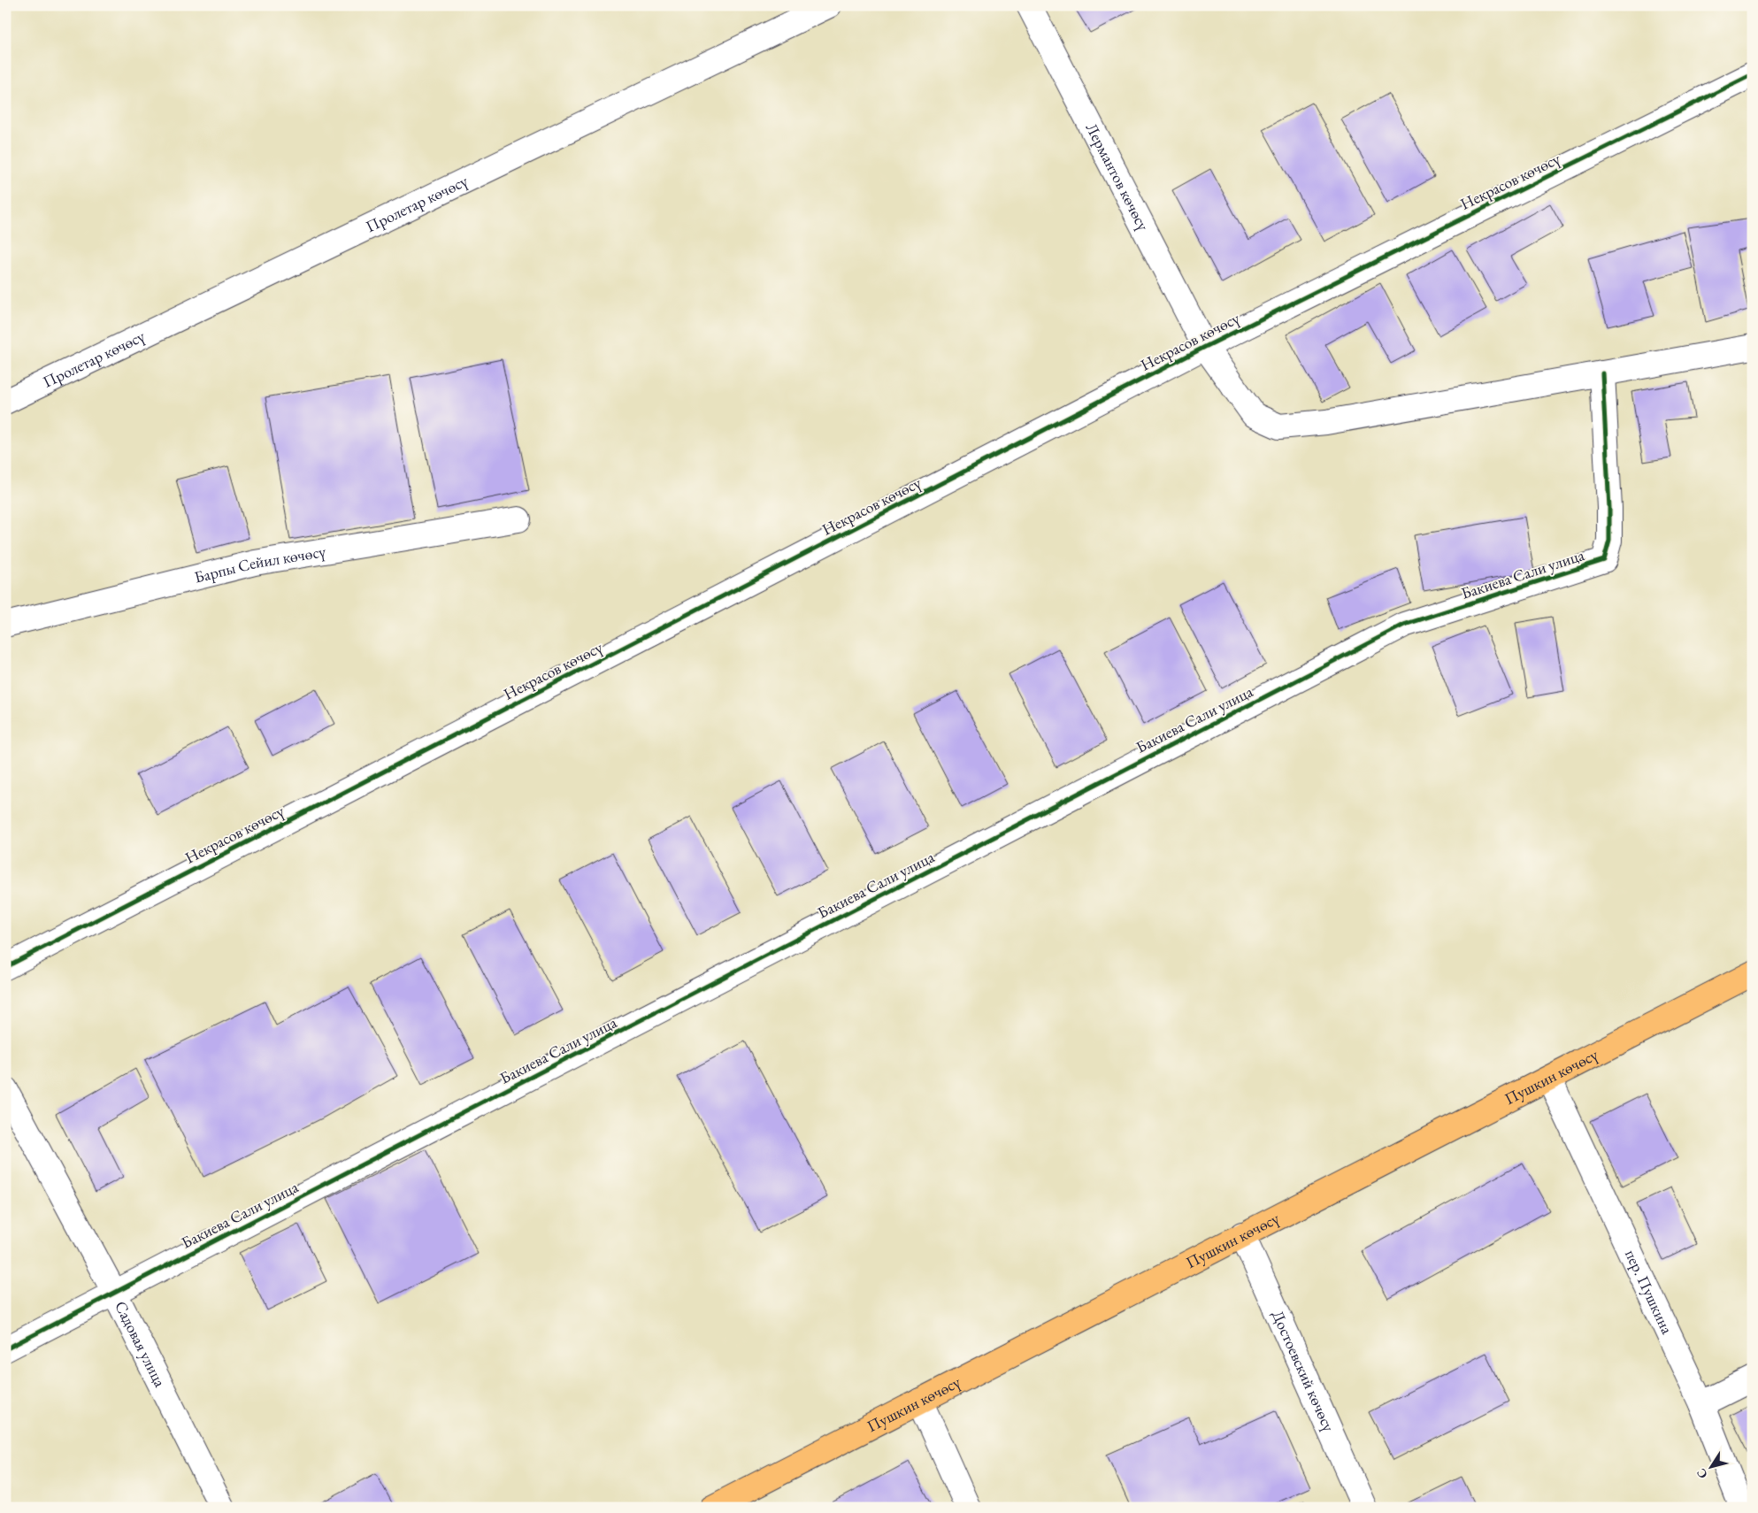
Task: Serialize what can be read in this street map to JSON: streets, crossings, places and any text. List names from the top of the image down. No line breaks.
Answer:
{"streets":{"highway":["Пушкин көчөсү"],"street":["Лермантов көчөсү","Некрасов көчөсү","Пролетар көчөсү","Барпы Сейил көчөсү","Бакиева Сали улица","пер. Пушкина","Садовая улица","Достоевский көчөсү"]},"crossings":[["Лермантов көчөсү","Некрасов көчөсү"],["Лермантов көчөсү","Бакиева Сали улица"],["Бакиева Сали улица","Садовая улица"],["Пушкин көчөсү","пер. Пушкина"],["Пушкин көчөсү","Достоевский көчөсү"]],"north":"bottom left"}
